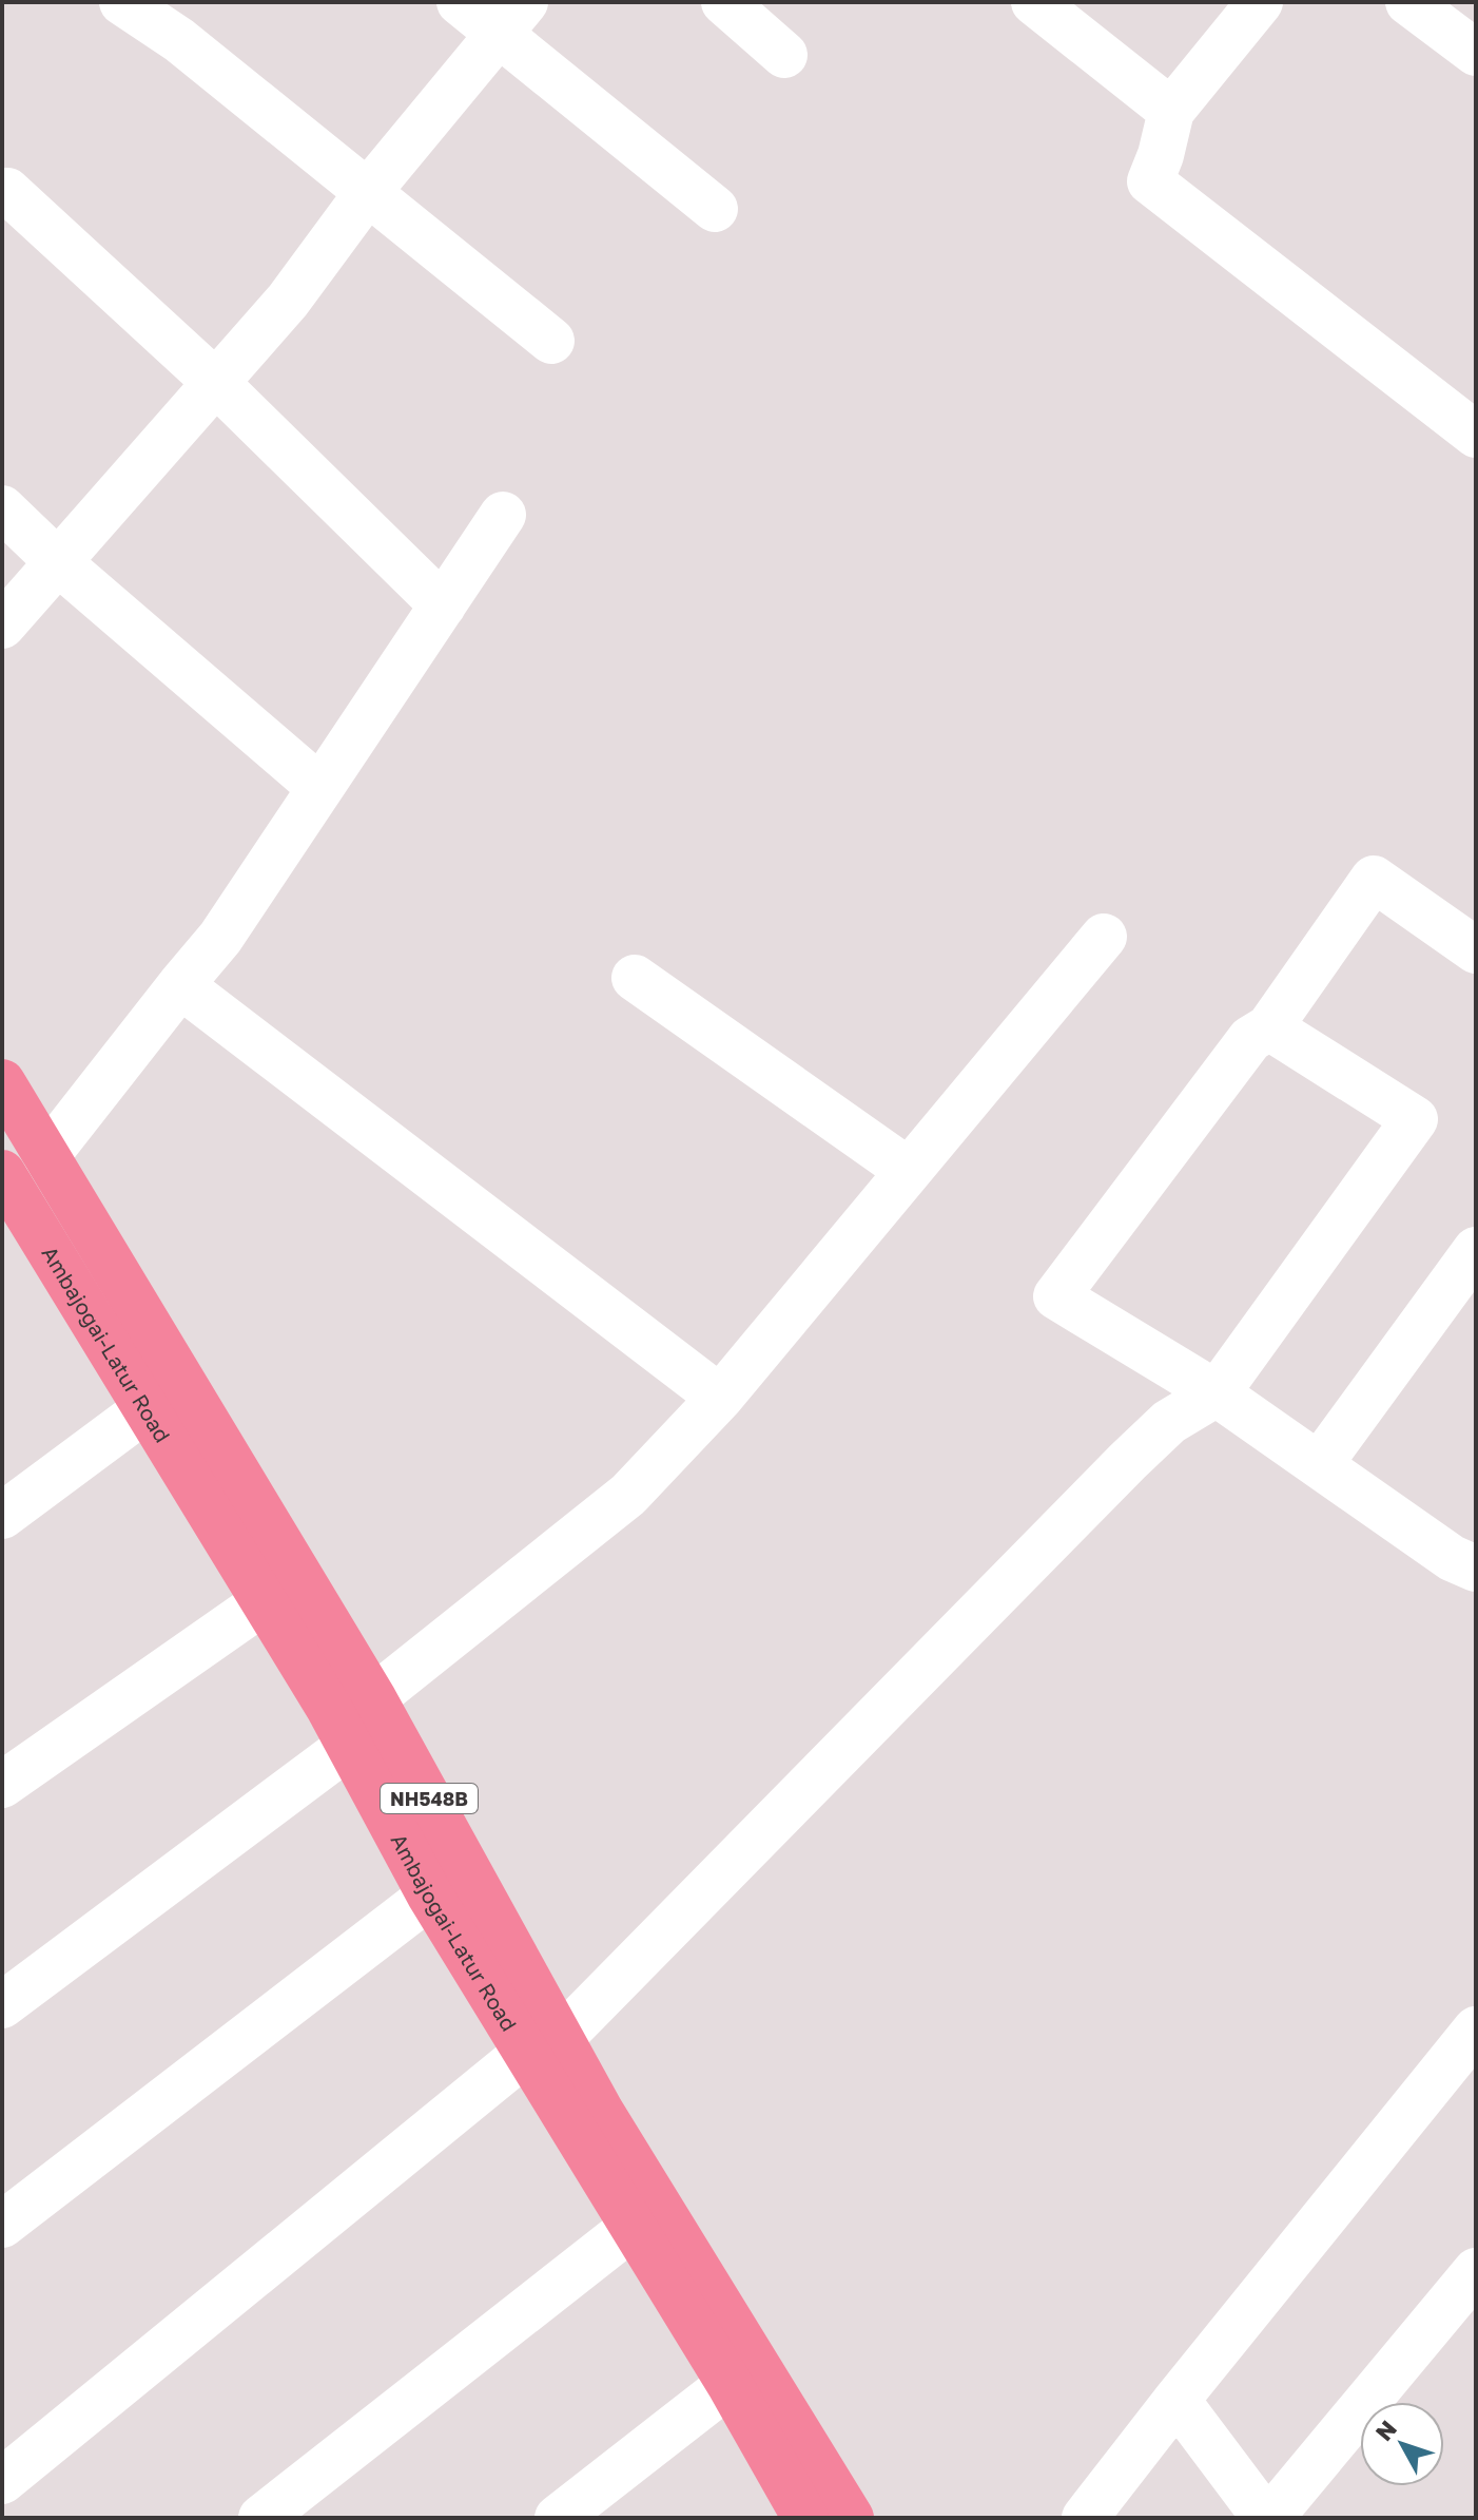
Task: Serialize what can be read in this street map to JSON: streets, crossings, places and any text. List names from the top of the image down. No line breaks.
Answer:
{"streets":{"highway":["Ambajogai-Latur Road","NH548B"]},"crossings":[["Ambajogai-Latur Road","NH548B"]],"north":"top left"}
